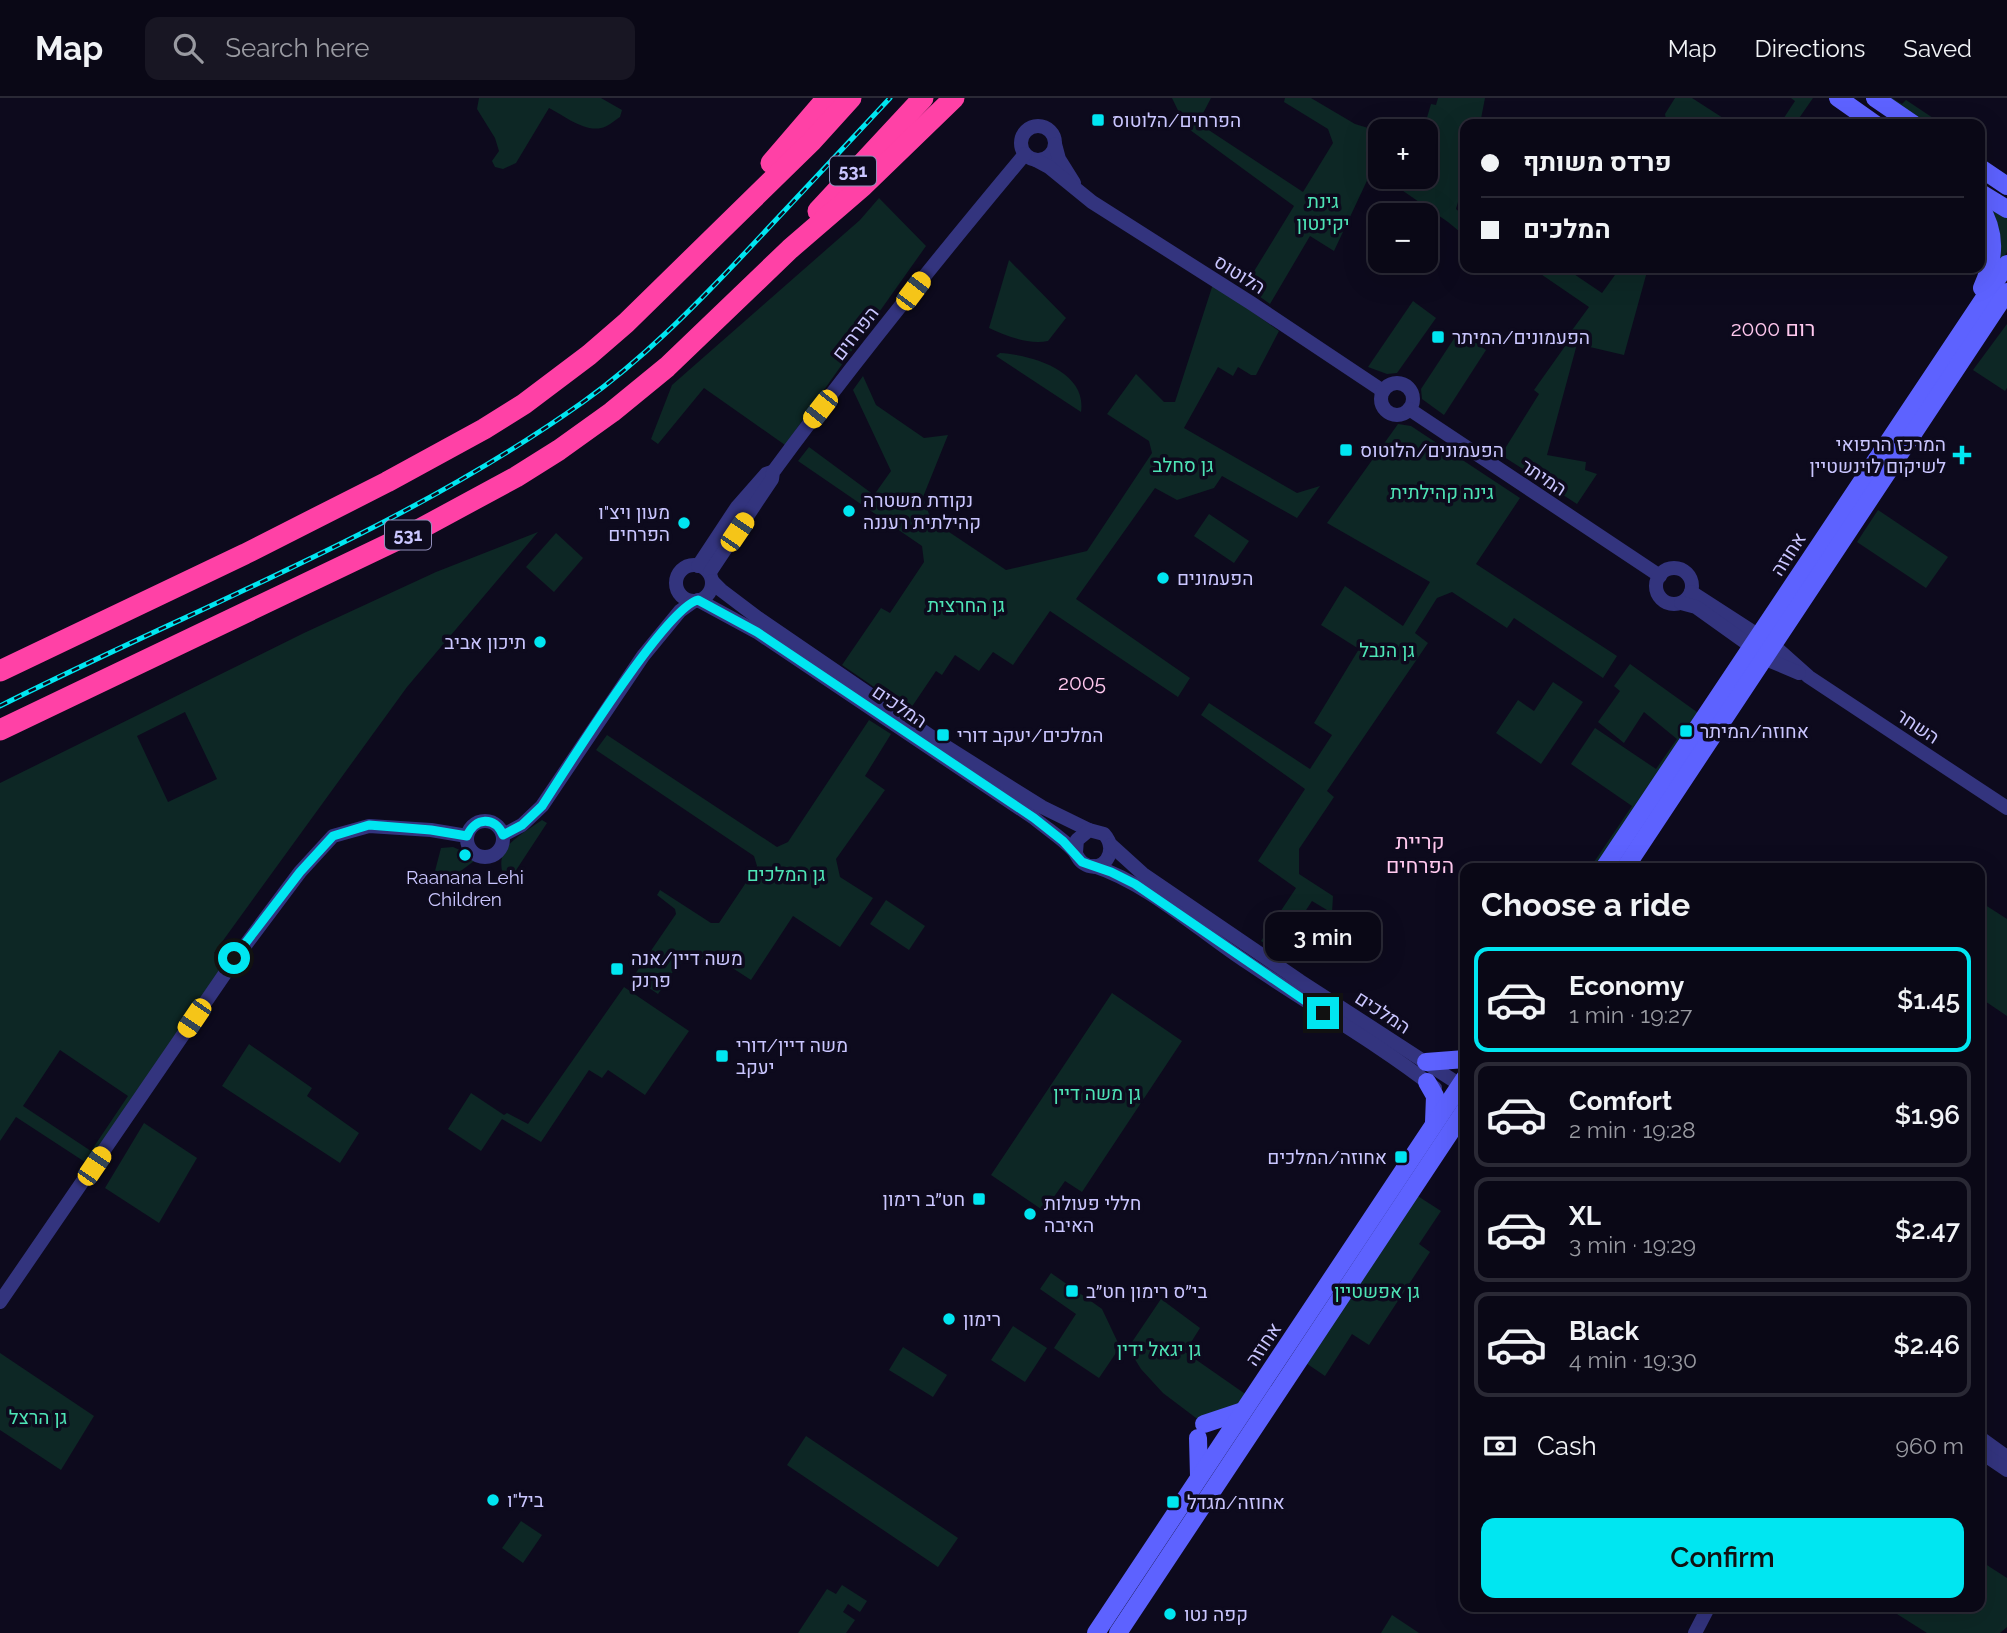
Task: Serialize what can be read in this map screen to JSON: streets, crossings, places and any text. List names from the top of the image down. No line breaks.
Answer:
{"streets":{"highway":["531"],"main road":["אחוזה"],"street":["הלוטוס","הפרחים","המיתר","המלכים","השחר"]},"crossings":[["הלוטוס","הפרחים"],["הלוטוס","המיתר"],["הפרחים","המלכים"],["אחוזה","השחר"]],"districts":["רום 2000","2005","קריית הפרחים"],"parks":["גינת יקינטון","גן סחלב","גינה קהילתית","גן החרצית","גן הנבל","גן המלכים","גן משה דיין","גן אפשטיין","גן יגאל ידין","גן הרצל"],"places":{"transit":["הפרחים/הלוטוס","הפעמונים/המיתר","הפעמונים/הלוטוס","אחוזה/המיתר","המלכים/יעקב דורי","משה דיין/אנה פרנק","משה דיין/דורי יעקב","אחוזה/המלכים","חט״ב רימון","בי״ס רימון חט״ב","אחוזה/מגדל"],"health":["המרכז הרפואי לשיקום לוינשטיין"],"other":["נקודת משטרה קהילתית רעננה","מעון ויצ\"ו הפרחים","הפעמונים","תיכון אביב","Raanana Lehi Children","חללי פעולות האיבה","רימון","ביל\"ו","קפה נטו"]},"page":{"header":"Map","search":"Search here","nav":["Map","Directions","Saved"],"map_buttons":["+","−"],"banner":["פרדס משותף","המלכים"],"heading":"Choose a ride","bubble":"3 min","list":[{"name":"Economy","note":"1 min · 19:27","value":"$1.45"},{"name":"Comfort","note":"2 min · 19:28","value":"$1.96"},{"name":"XL","note":"3 min · 19:29","value":"$2.47"},{"name":"Black","note":"4 min · 19:30","value":"$2.46"}],"pay":["Cash","960 m"],"buttons":"Confirm"}}
